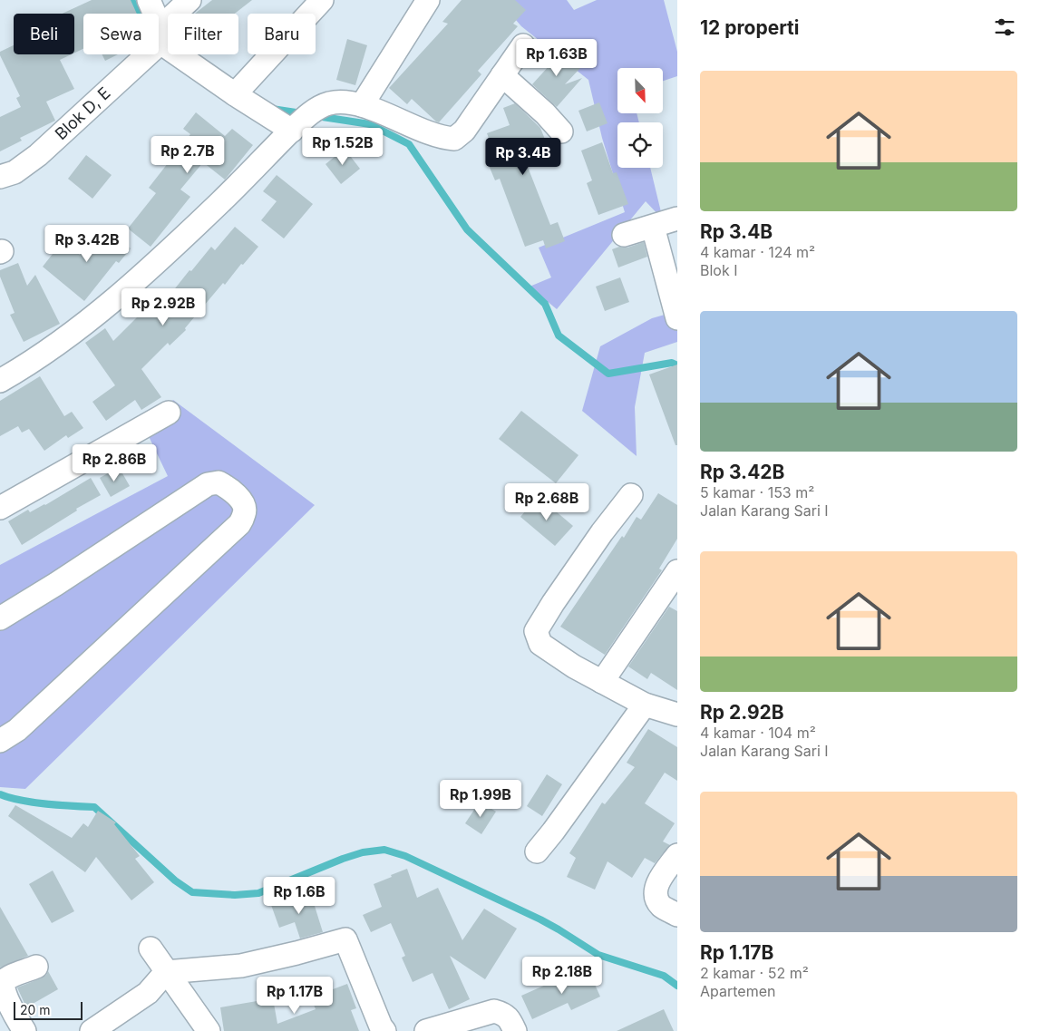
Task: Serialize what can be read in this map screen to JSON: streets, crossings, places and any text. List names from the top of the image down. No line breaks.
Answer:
{"streets":{"street":["Blok D, E"]},"scale_bar":"20 m","north":"bottom right","page":{"heading":"12 properti","chip":["Beli","Sewa","Filter","Baru"],"price":["Rp 1.63B","Rp 1.52B","Rp 2.7B","Rp 3.4B","Rp 3.42B","Rp 2.92B","Rp 2.86B","Rp 2.68B","Rp 1.99B","Rp 1.6B","Rp 2.18B","Rp 1.17B"],"list":[{"name":"Rp 3.4B","note":"4 kamar · 124 m² · Blok I"},{"name":"Rp 3.42B","note":"5 kamar · 153 m² · Jalan Karang Sari I"},{"name":"Rp 2.92B","note":"4 kamar · 104 m² · Jalan Karang Sari I"},{"name":"Rp 1.17B","note":"2 kamar · 52 m² · Apartemen"}],"scale":"20 m"}}
